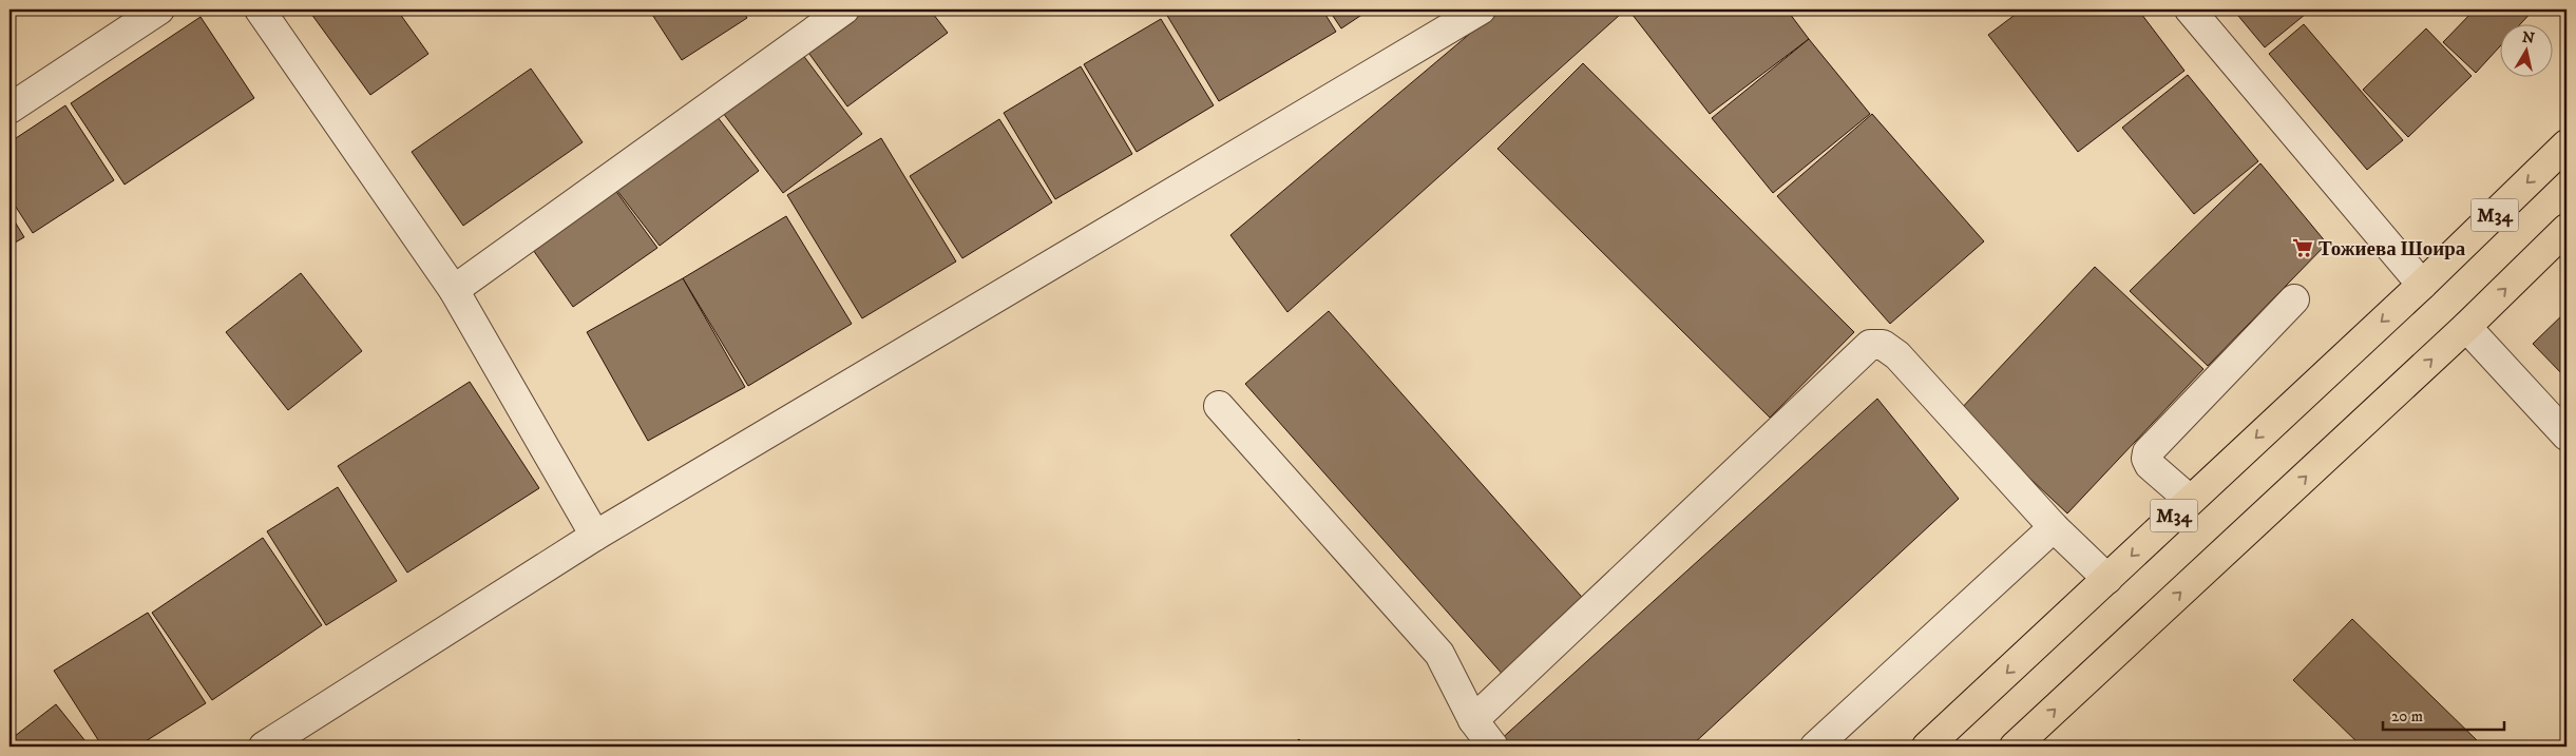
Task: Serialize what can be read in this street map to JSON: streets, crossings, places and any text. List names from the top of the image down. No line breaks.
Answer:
{"streets":{"main road":["M34"]},"places":{"supermarket":["Тожиева Шоира"]},"scale_bar":"20 m","north":"top"}
